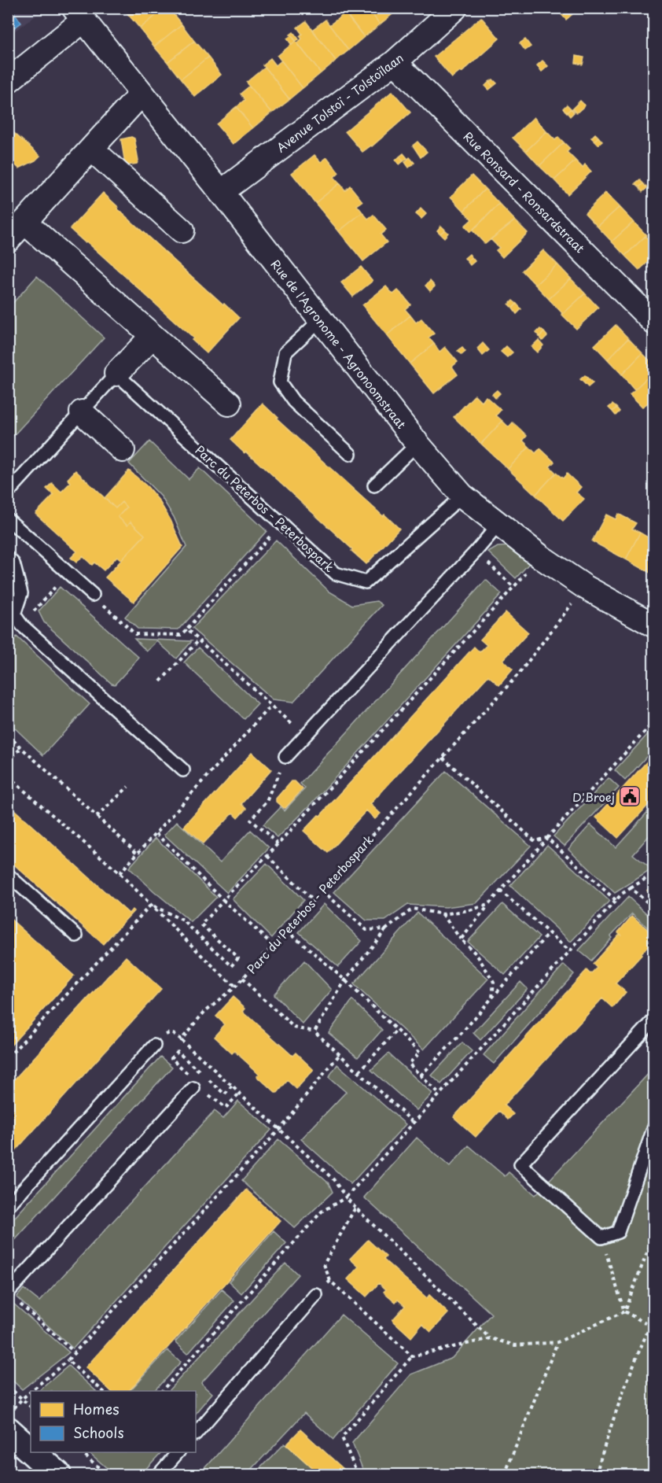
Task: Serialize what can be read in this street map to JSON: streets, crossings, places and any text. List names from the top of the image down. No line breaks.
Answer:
{"streets":{"street":["Avenue Tolstoï - Tolstoïlaan","Rue Ronsard - Ronsardstraat","Rue de l'Agronome - Agronoomstraat"],"lane":["Parc du Peterbos - Peterbospark"]},"crossings":[["Avenue Tolstoï - Tolstoïlaan","Rue Ronsard - Ronsardstraat"],["Avenue Tolstoï - Tolstoïlaan","Rue de l'Agronome - Agronoomstraat"],["Rue de l'Agronome - Agronoomstraat","Parc du Peterbos - Peterbospark"]],"places":{"public building":["D'Broej"]},"legend":["Homes","Schools"]}
